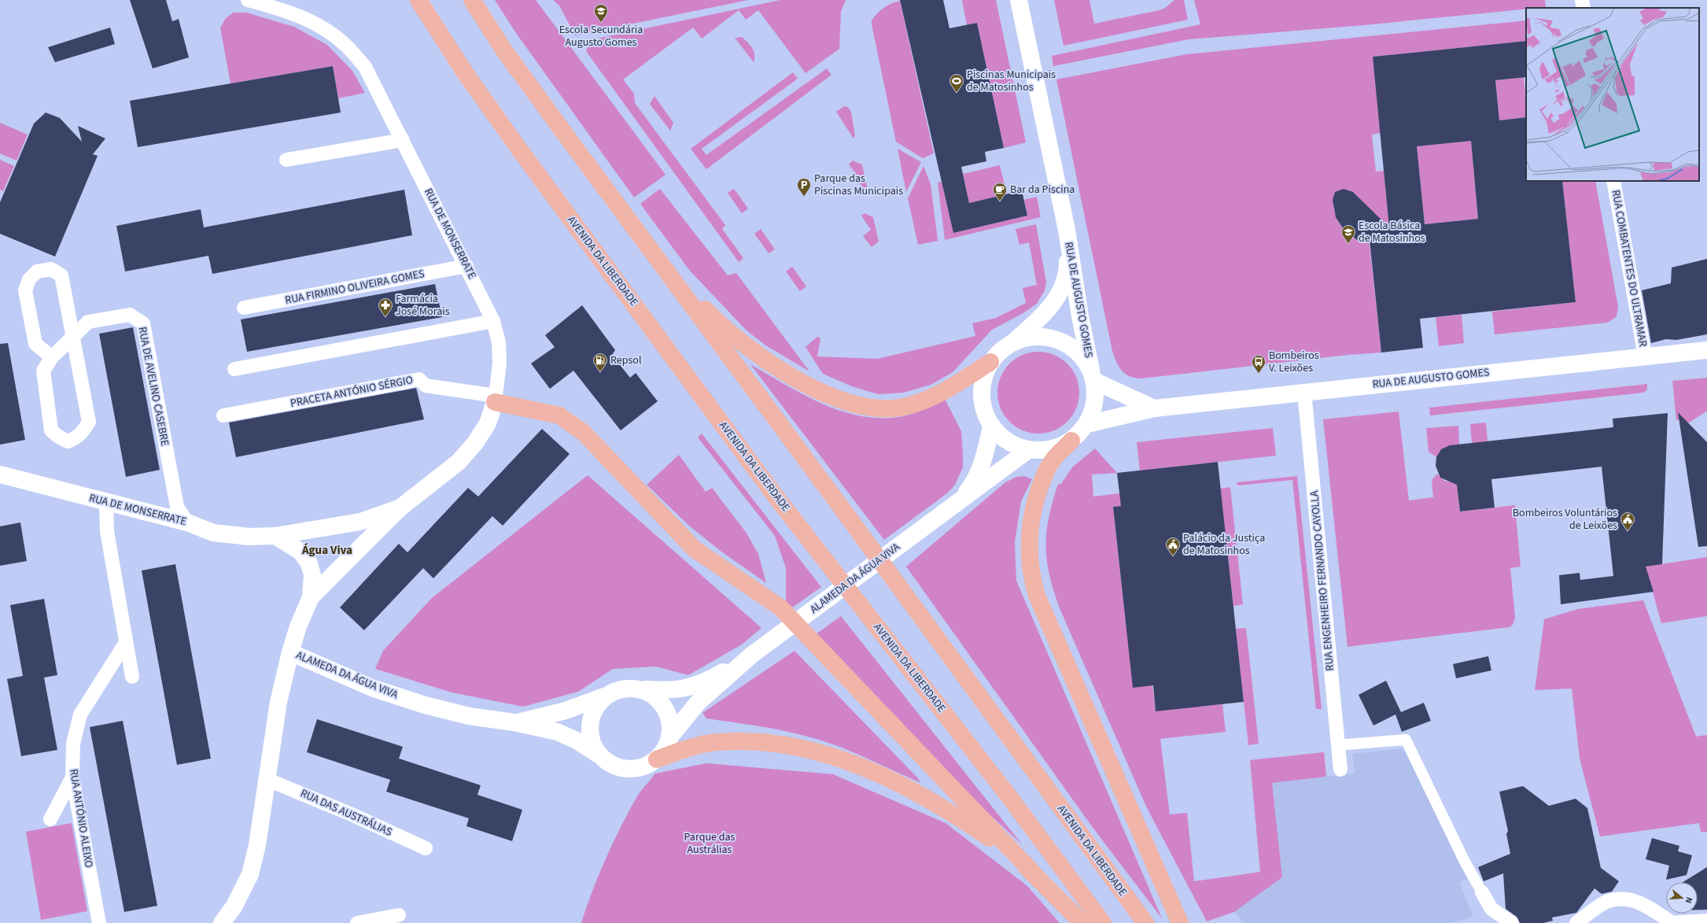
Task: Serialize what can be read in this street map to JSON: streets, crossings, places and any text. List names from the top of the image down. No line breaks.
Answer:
{"streets":{"highway":["AVENIDA DA LIBERDADE"],"street":["RUA DE MONSERRATE","RUA COMBATENTES DO ULTRAMAR","RUA FIRMINO OLIVEIRA GOMES","RUA DE AUGUSTO GOMES","RUA DE AVELINO CASEBRE","PRACETA ANTÓNIO SÉRGIO","ALAMEDA DA ÁGUA VIVA","RUA ENGENHEIRO FERNANDO CAYOLLA","RUA DAS AUSTRÁLIAS","RUA ANTÓNIO ALEIXO"]},"crossings":[["RUA DE MONSERRATE","RUA FIRMINO OLIVEIRA GOMES"],["RUA DE MONSERRATE","RUA DE AVELINO CASEBRE"],["RUA DE MONSERRATE","PRACETA ANTÓNIO SÉRGIO"],["RUA DE MONSERRATE","ALAMEDA DA ÁGUA VIVA"],["RUA COMBATENTES DO ULTRAMAR","RUA DE AUGUSTO GOMES"],["RUA DE AUGUSTO GOMES","RUA ENGENHEIRO FERNANDO CAYOLLA"]],"districts":["Água Viva"],"parks":["Parque das Austrálias"],"places":{"school or university":["Escola Secundária Augusto Gomes","Escola Básica de Matosinhos"],"sports":["Piscinas Municipais de Matosinhos"],"parking":["Parque das Piscinas Municipais"],"cafe":["Bar da Piscina"],"pharmacy":["Farmácia José Morais"],"fuel station":["Repsol"],"bus stop":["Bombeiros V. Leixões"],"public building":["Bombeiros Voluntários de Leixões","Palácio da Justiça de Matosinhos"]},"north":"right"}
